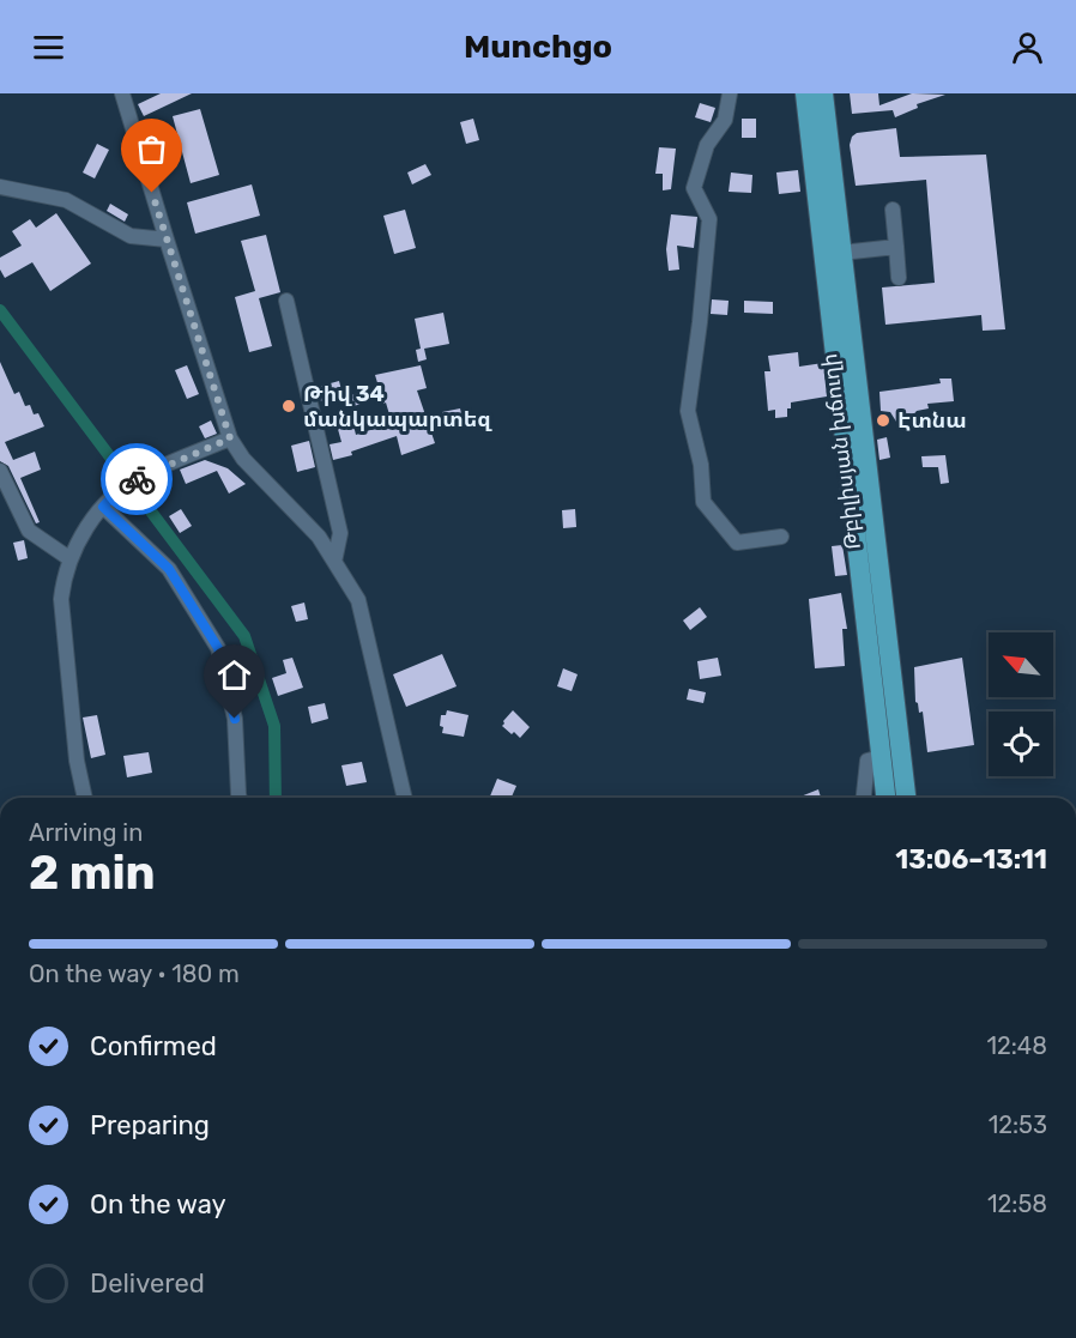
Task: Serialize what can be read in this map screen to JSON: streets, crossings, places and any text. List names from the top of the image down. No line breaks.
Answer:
{"streets":{"main road":["Թբիլիսյան խճուղի"]},"places":["Թիվ 34 մանկապարտեզ","Էտնա"],"north":"top left","page":{"header":"Munchgo","heading":["2 min","Arriving in","13:06–13:11"],"bar":"On the way · 180 m","list":[["Confirmed","12:48"],["Preparing","12:53"],["On the way","12:58"],"Delivered"]}}
